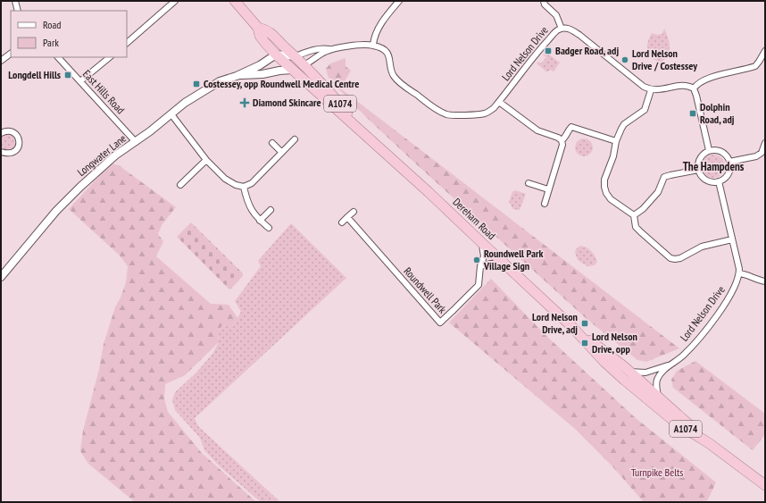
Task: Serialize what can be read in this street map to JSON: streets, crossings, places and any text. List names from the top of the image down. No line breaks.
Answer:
{"streets":{"highway":["A1074","Dereham Road"],"street":["Lord Nelson Drive","East Hills Road","Longwater Lane","Roundwell Park"]},"crossings":[["Lord Nelson Drive","Dereham Road"],["East Hills Road","Longwater Lane"],["Longwater Lane","Dereham Road"],["Dereham Road","Roundwell Park"]],"districts":["The Hampdens"],"parks":["Turnpike Belts"],"places":{"transit":["Badger Road, adj","Longdell Hills","Costessey, opp Roundwell Medical Centre","Dolphin Road, adj","Lord Nelson Drive, adj","Lord Nelson Drive, opp"],"other":["Lord Nelson Drive / Costessey","Roundwell Park Village Sign"],"health":["Diamond Skincare"]},"legend":["Road","Park"]}
